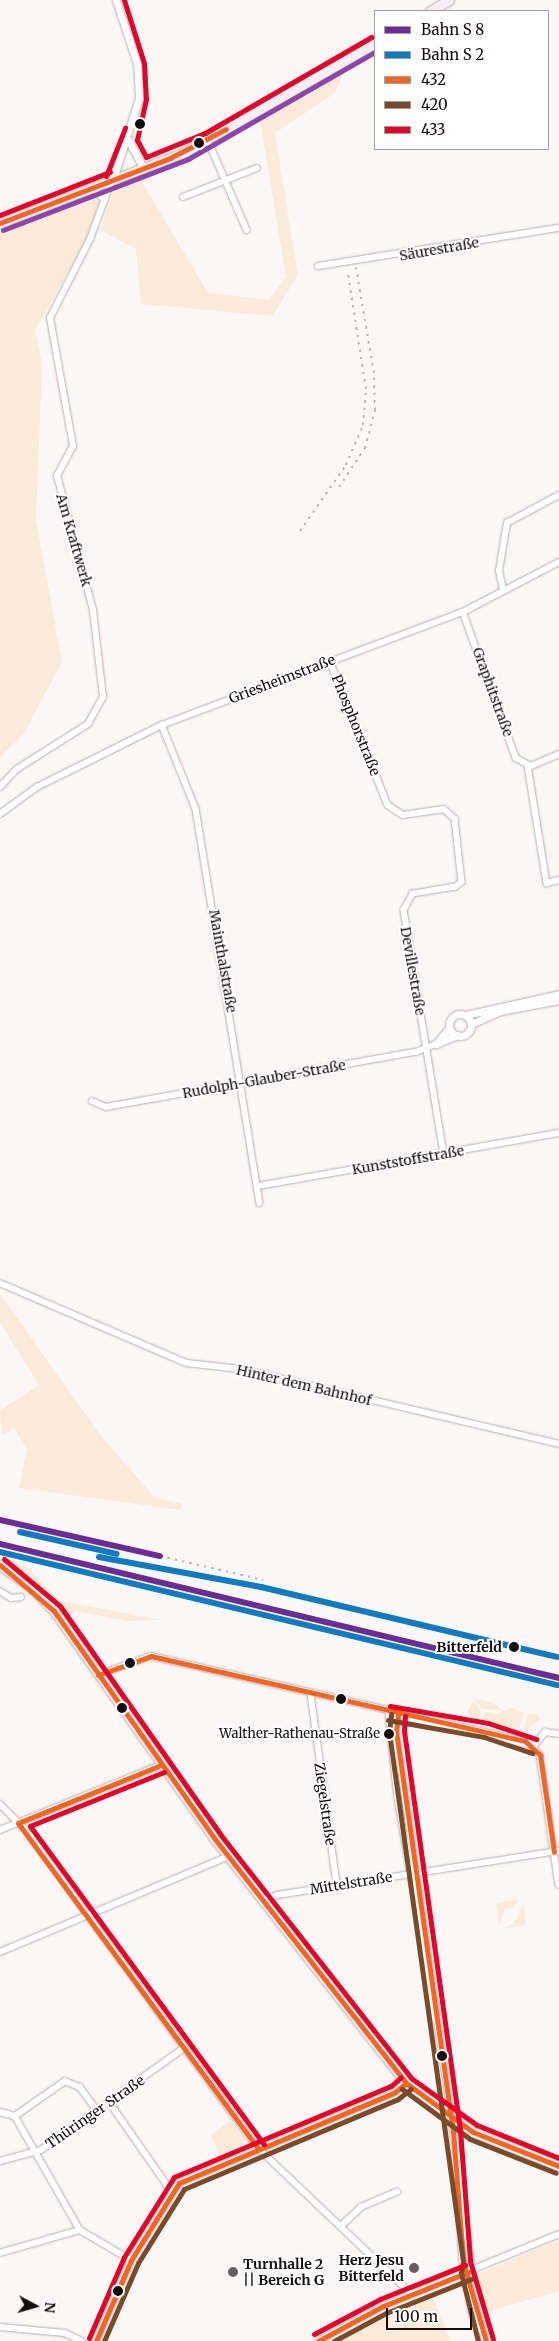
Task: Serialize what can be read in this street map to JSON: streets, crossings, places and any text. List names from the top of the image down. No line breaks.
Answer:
{"streets":{"street":["Säurestraße","Am Kraftwerk","Griesheimstraße","Graphitstraße","Phosphorstraße","Mainthalstraße","Devillestraße","Rudolph-Glauber-Straße","Kunststoffstraße","Hinter dem Bahnhof","Ziegelstraße","Mittelstraße","Thüringer Straße"]},"crossings":[["Griesheimstraße","Graphitstraße"],["Griesheimstraße","Phosphorstraße"],["Griesheimstraße","Mainthalstraße"],["Phosphorstraße","Devillestraße"],["Mainthalstraße","Rudolph-Glauber-Straße"],["Mainthalstraße","Kunststoffstraße"],["Devillestraße","Rudolph-Glauber-Straße"],["Ziegelstraße","Mittelstraße"]],"places":["Bitterfeld","Walther-Rathenau-Straße","Herz Jesu Bitterfeld","Turnhalle 2 || Bereich G"],"lines":["transit line 433","transit line 432","transit line 420"],"legend":["Bahn S 8","Bahn S 2","432","420","433"],"scale_bar":"100 m","north":"right"}
